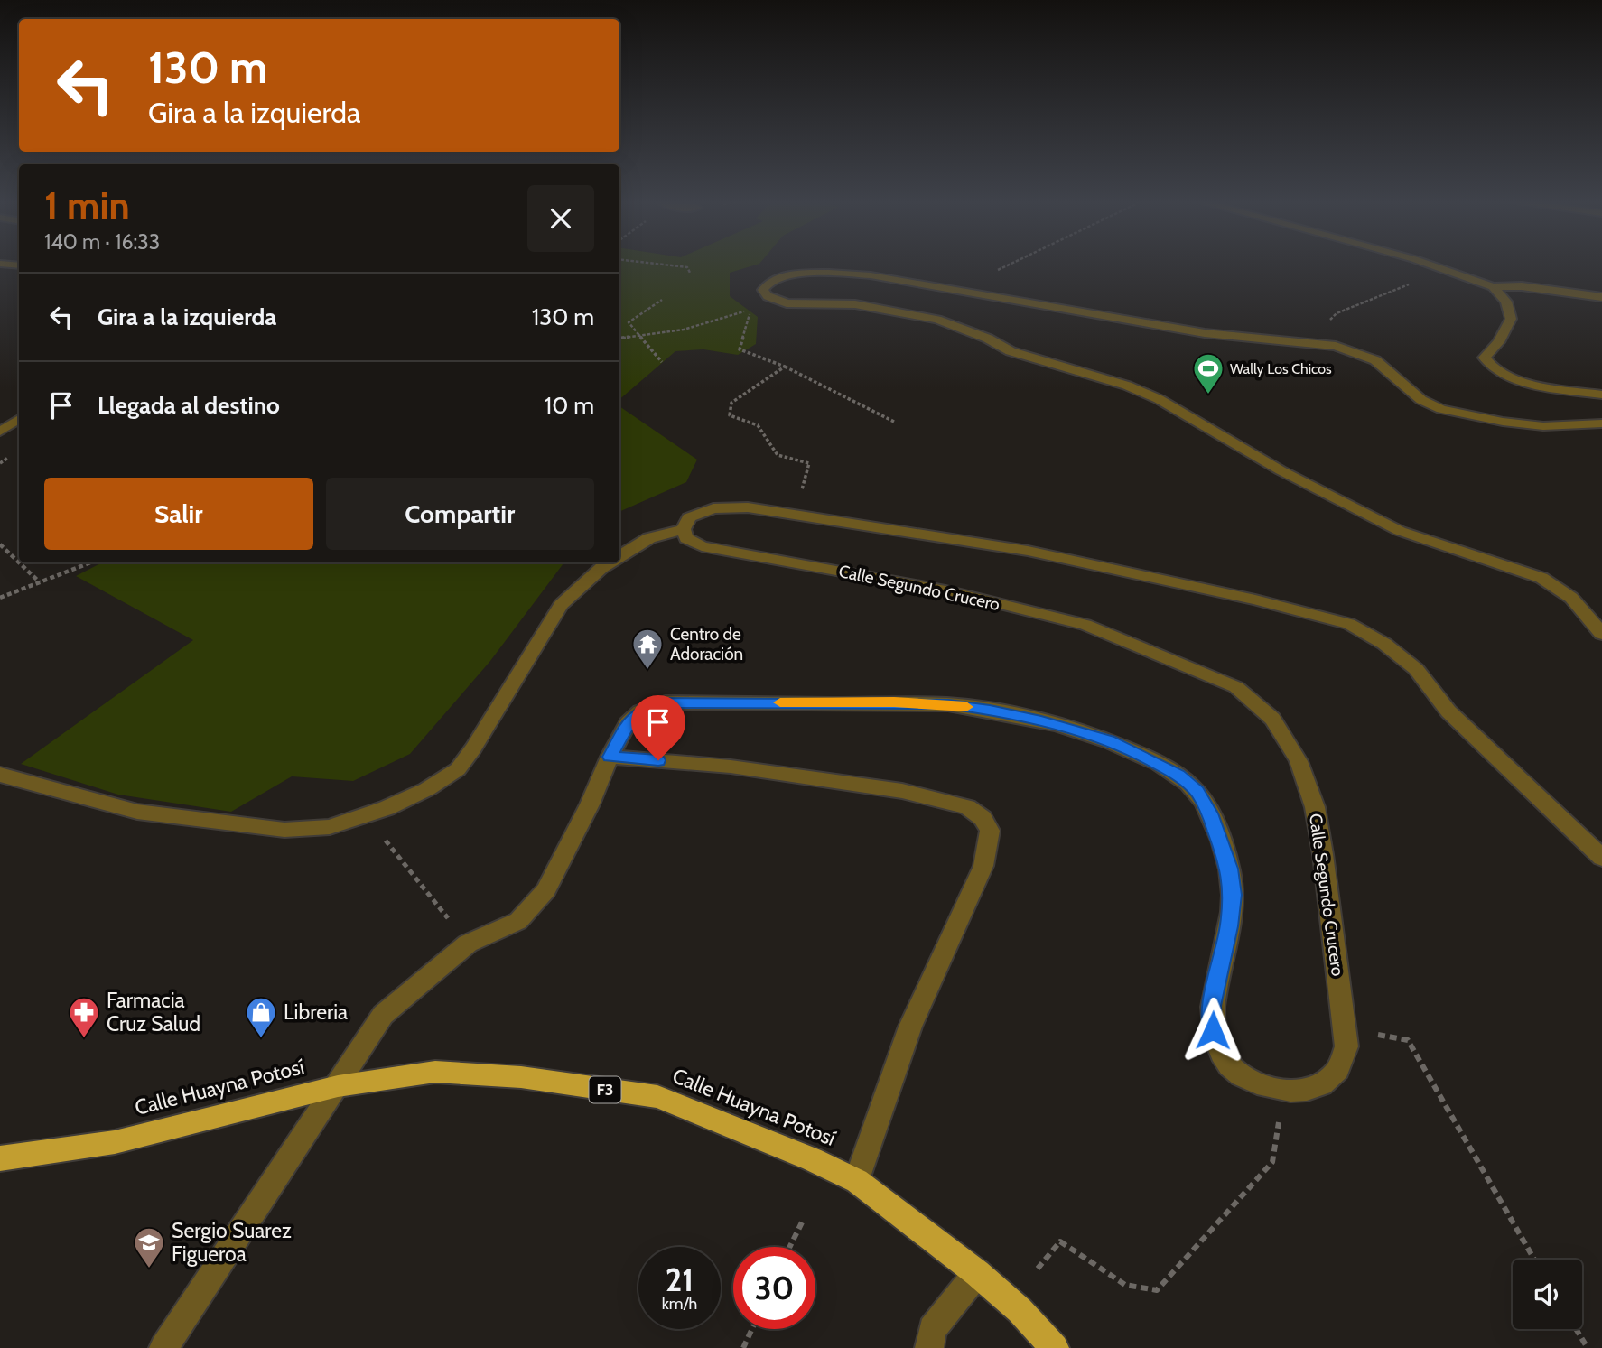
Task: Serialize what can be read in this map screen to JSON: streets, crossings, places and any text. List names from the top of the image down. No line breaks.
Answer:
{"streets":{"highway":["Calle Huayna Potosí","F3"],"street":["Calle Segundo Crucero"]},"crossings":[["Calle Segundo Crucero","Calle Huayna Potosí"]],"places":{"sports":["Wally Los Chicos"],"temple":["Centro de Adoración"],"pharmacy":["Farmacia Cruz Salud"],"shop":["Libreria"],"school or university":["Sergio Suarez Figueroa"]},"page":{"turn":["130 m","Gira a la izquierda"],"heading":["1 min","140 m · 16:33"],"list":[{"name":"Gira a la izquierda","value":"130 m"},{"name":"Llegada al destino","value":"10 m"}],"buttons":["Salir","Compartir"],"speed":"21 km/h","limit":"30"}}
